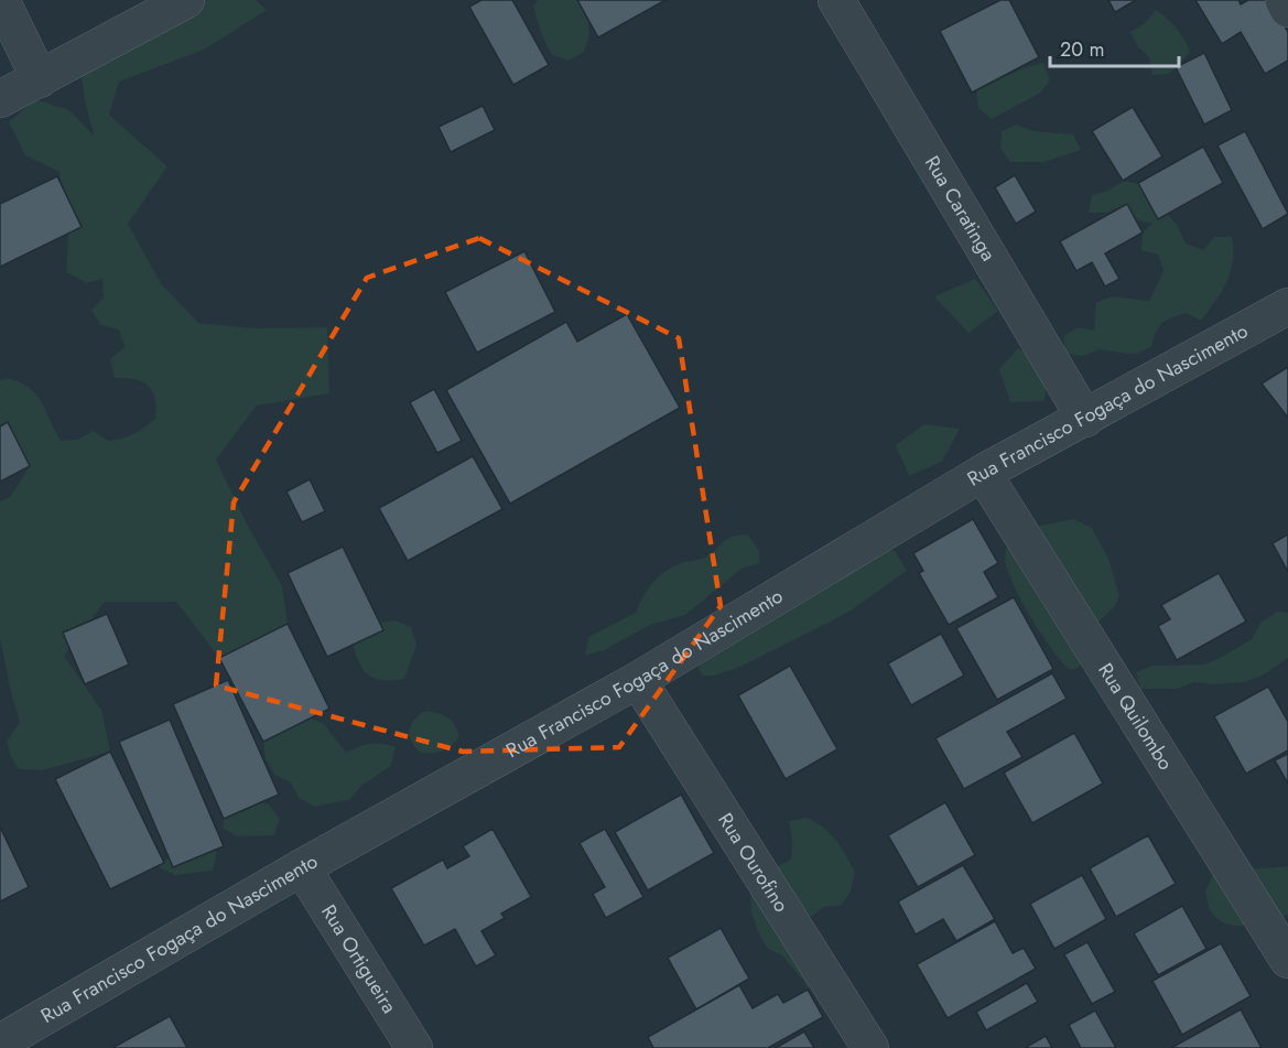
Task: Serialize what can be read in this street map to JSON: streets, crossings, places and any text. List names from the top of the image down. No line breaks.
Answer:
{"streets":{"street":["Rua Caratinga","Rua Francisco Fogaça do Nascimento","Rua Quilombo","Rua Ourofino","Rua Ortigueira"]},"crossings":[["Rua Caratinga","Rua Francisco Fogaça do Nascimento"],["Rua Francisco Fogaça do Nascimento","Rua Quilombo"],["Rua Francisco Fogaça do Nascimento","Rua Ourofino"],["Rua Francisco Fogaça do Nascimento","Rua Ortigueira"]],"scale_bar":"20 m"}
